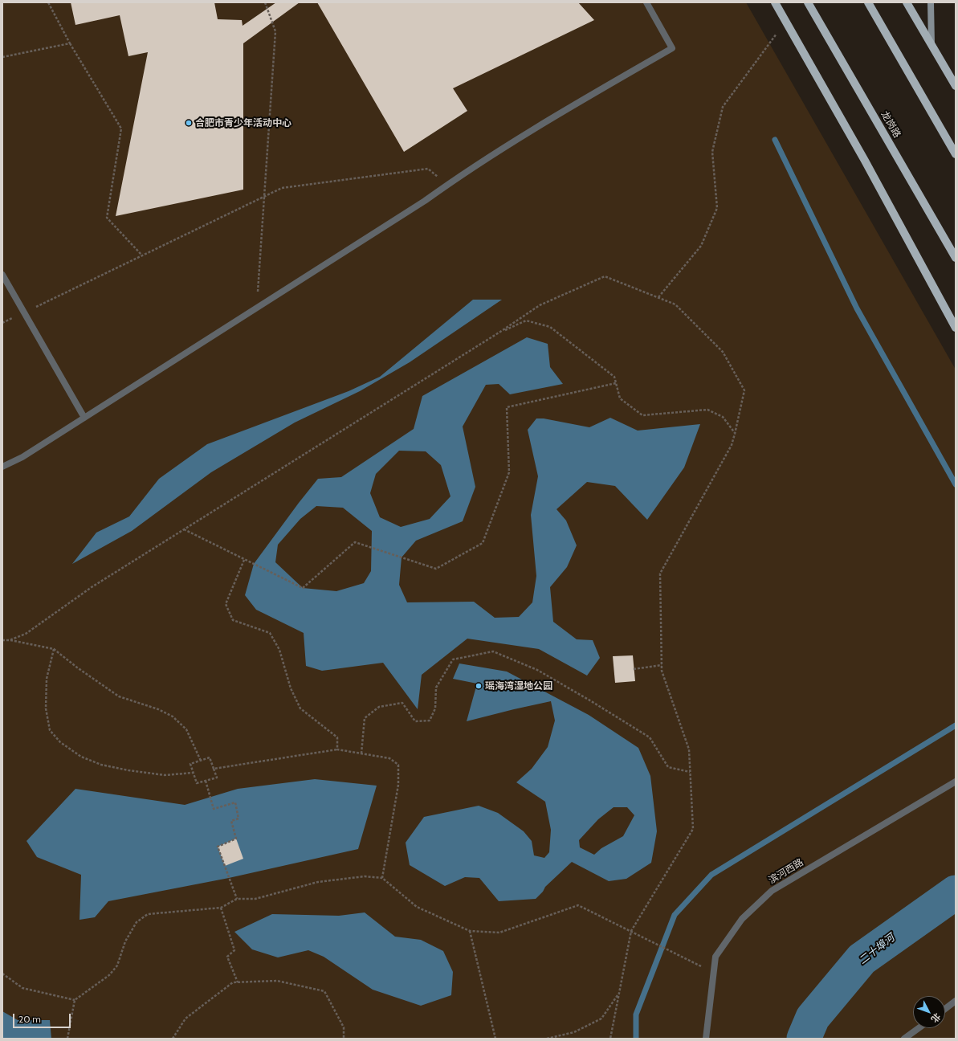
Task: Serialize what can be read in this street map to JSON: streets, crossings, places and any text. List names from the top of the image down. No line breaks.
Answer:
{"streets":{"main road":["龙岗路"],"street":["滨河西路"]},"water":["二十埠河"],"places":["合肥市青少年活动中心","瑶海湾湿地公园"],"scale_bar":"20 m","north":"bottom right"}
